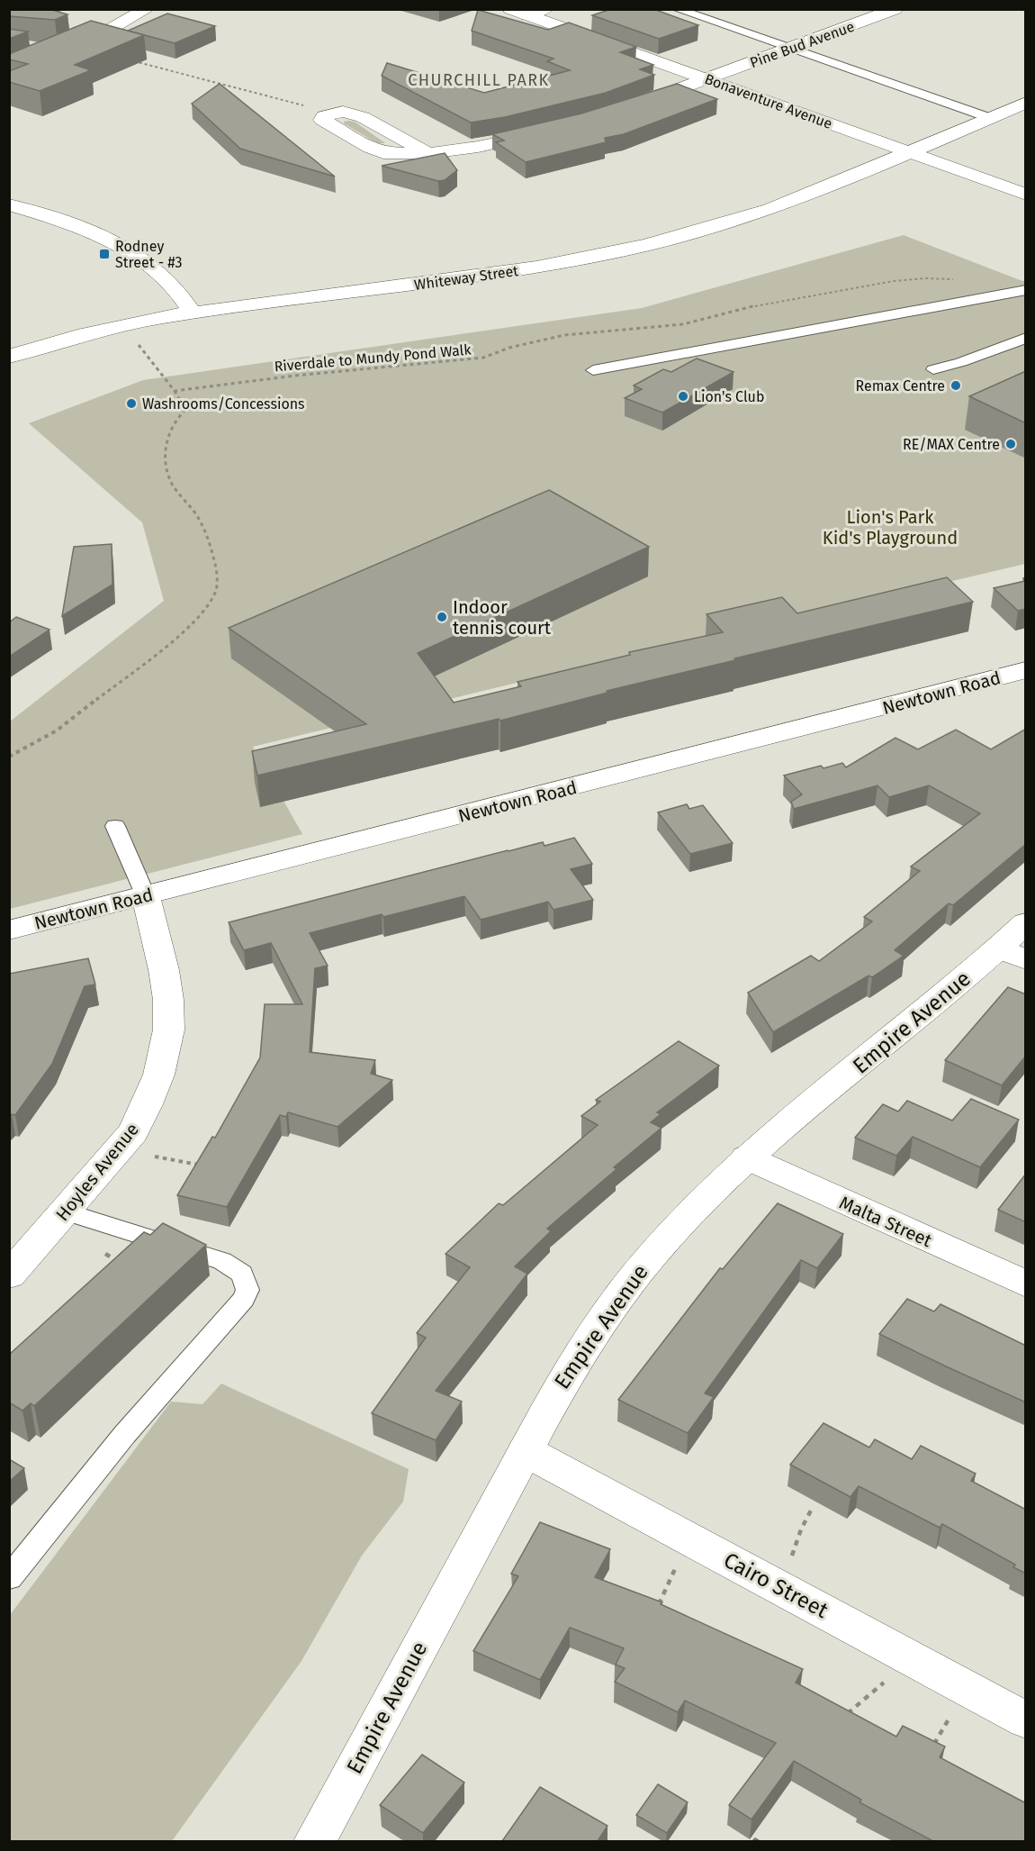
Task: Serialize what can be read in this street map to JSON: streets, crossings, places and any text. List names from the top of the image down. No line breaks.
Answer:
{"streets":{"street":["Pine Bud Avenue","Bonaventure Avenue","Whiteway Street","Newtown Road","Empire Avenue","Hoyles Avenue","Malta Street","Cairo Street"],"path":["Riverdale to Mundy Pond Walk"]},"crossings":[["Pine Bud Avenue","Bonaventure Avenue"],["Bonaventure Avenue","Whiteway Street"],["Newtown Road","Hoyles Avenue"],["Empire Avenue","Malta Street"],["Empire Avenue","Cairo Street"]],"districts":["CHURCHILL PARK"],"parks":["Lion's Park Kid's Playground"],"places":{"transit":["Rodney Street - #3"],"other":["Remax Centre","Lion's Club","Washrooms/Concessions","RE/MAX Centre","Indoor tennis court"]}}
